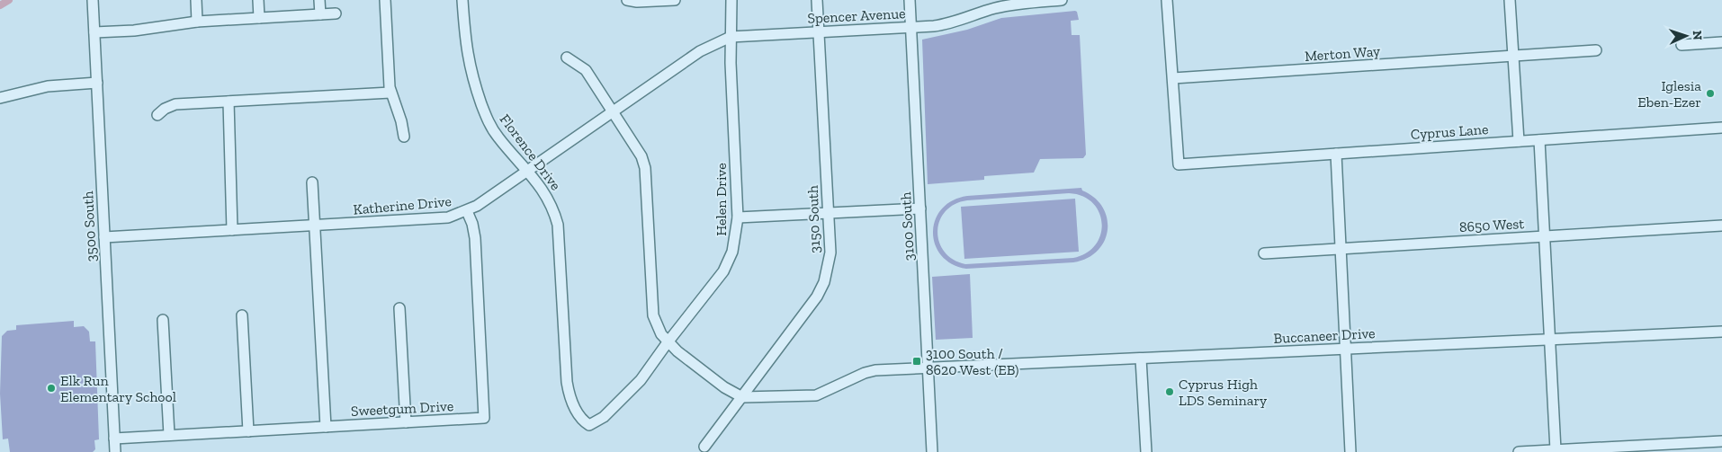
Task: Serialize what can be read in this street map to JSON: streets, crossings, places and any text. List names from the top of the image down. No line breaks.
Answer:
{"streets":{"street":["Spencer Avenue","Merton Way","Cyprus Lane","Florence Drive","Helen Drive","Katherine Drive","3150 South","8650 West","3500 South","3100 South","Buccaneer Drive","Sweetgum Drive"]},"crossings":[["Spencer Avenue","Helen Drive"],["Spencer Avenue","Katherine Drive"],["Spencer Avenue","3150 South"],["Spencer Avenue","3100 South"],["Merton Way","Cyprus Lane"],["Florence Drive","Helen Drive"],["Florence Drive","Katherine Drive"],["Helen Drive","Katherine Drive"],["Katherine Drive","3500 South"],["Katherine Drive","Sweetgum Drive"],["3150 South","Buccaneer Drive"],["3500 South","Sweetgum Drive"],["3100 South","Buccaneer Drive"]],"places":{"other":["Iglesia Eben-Ezer","Elk Run Elementary School","Cyprus High LDS Seminary"],"transit":["3100 South / 8620 West (EB)"]},"north":"right"}
